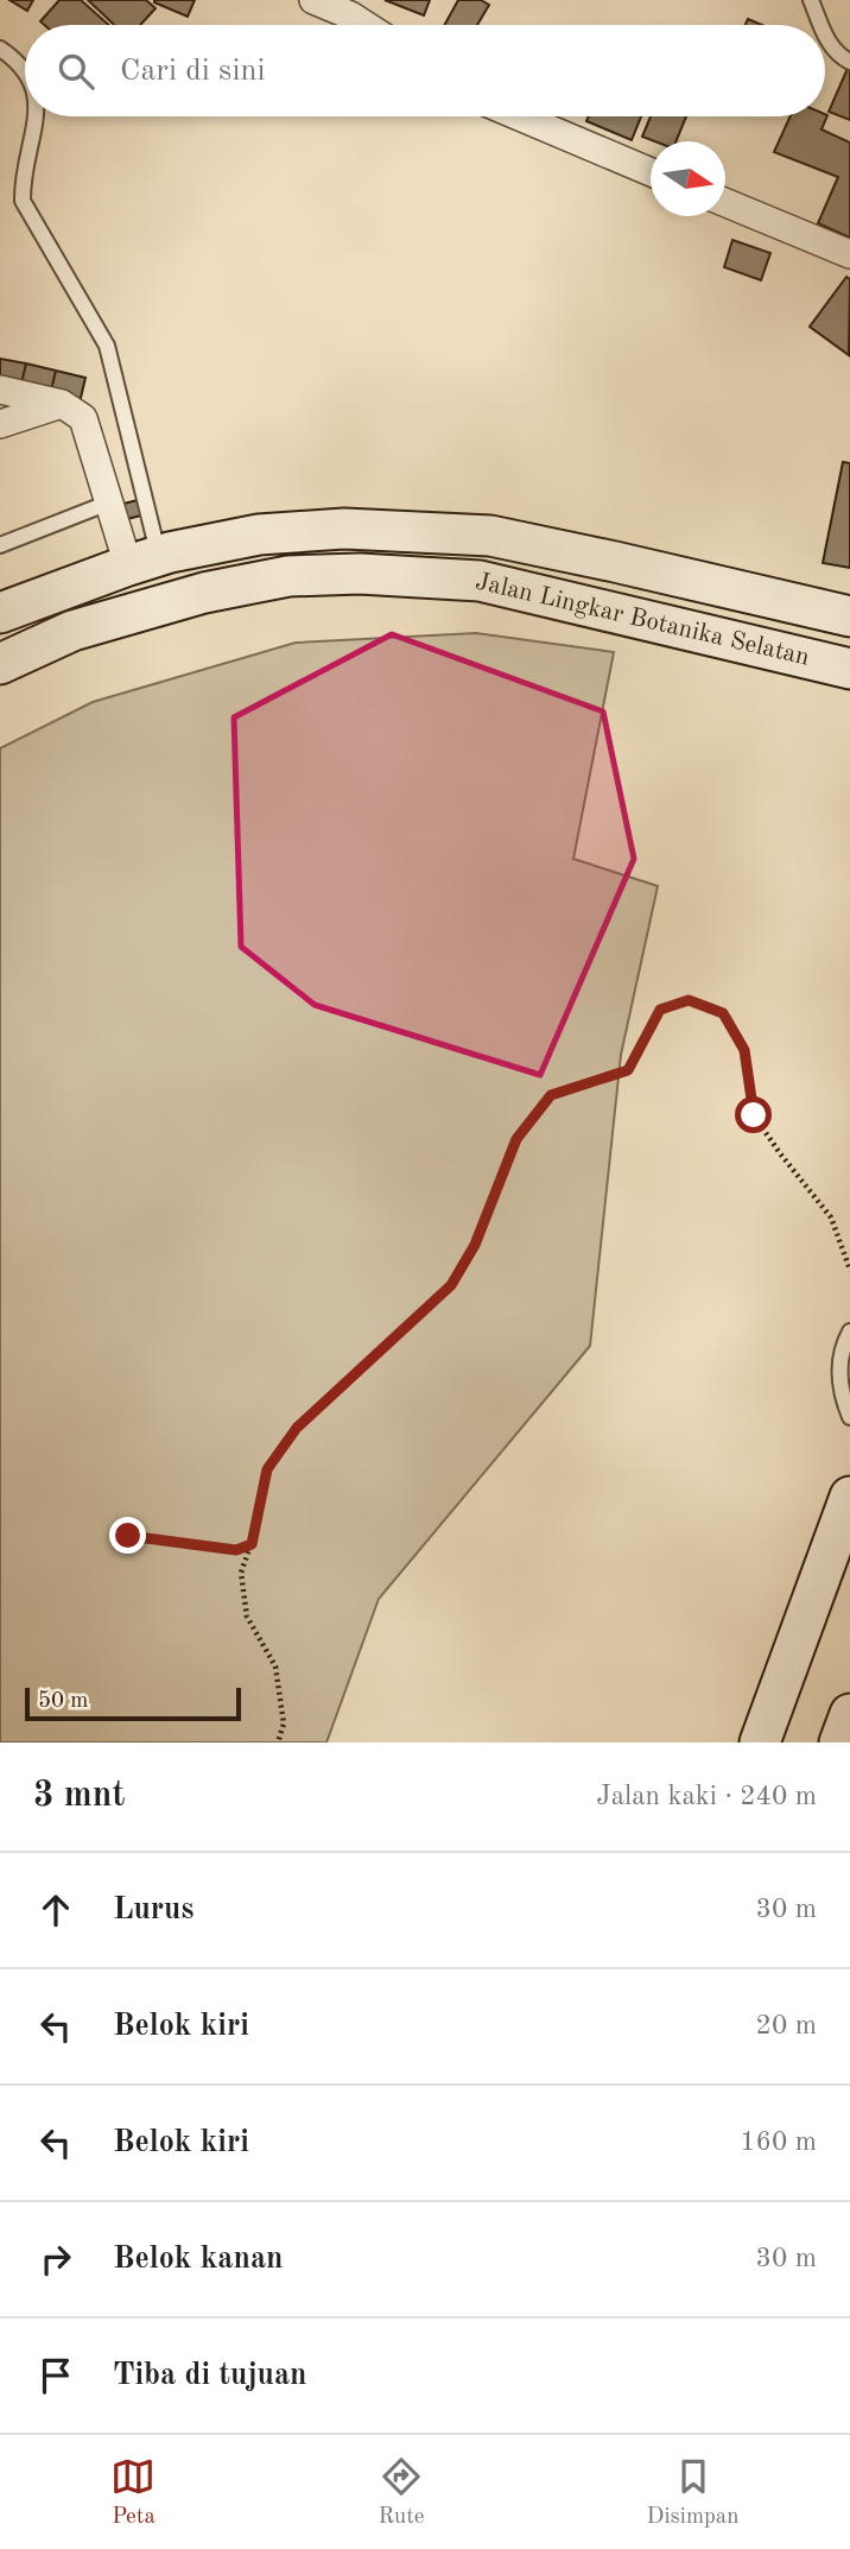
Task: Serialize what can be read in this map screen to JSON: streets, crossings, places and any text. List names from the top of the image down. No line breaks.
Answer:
{"streets":{"street":["Jalan Lingkar Botanika Selatan"]},"scale_bar":"50 m","north":"right","page":{"search":"Cari di sini","scale":"50 m","heading":["3 mnt","Jalan kaki · 240 m"],"list":[["Lurus","30 m"],["Belok kiri","20 m"],["Belok kiri","160 m"],["Belok kanan","30 m"],"Tiba di tujuan"],"nav":["Peta","Rute","Disimpan"]}}
